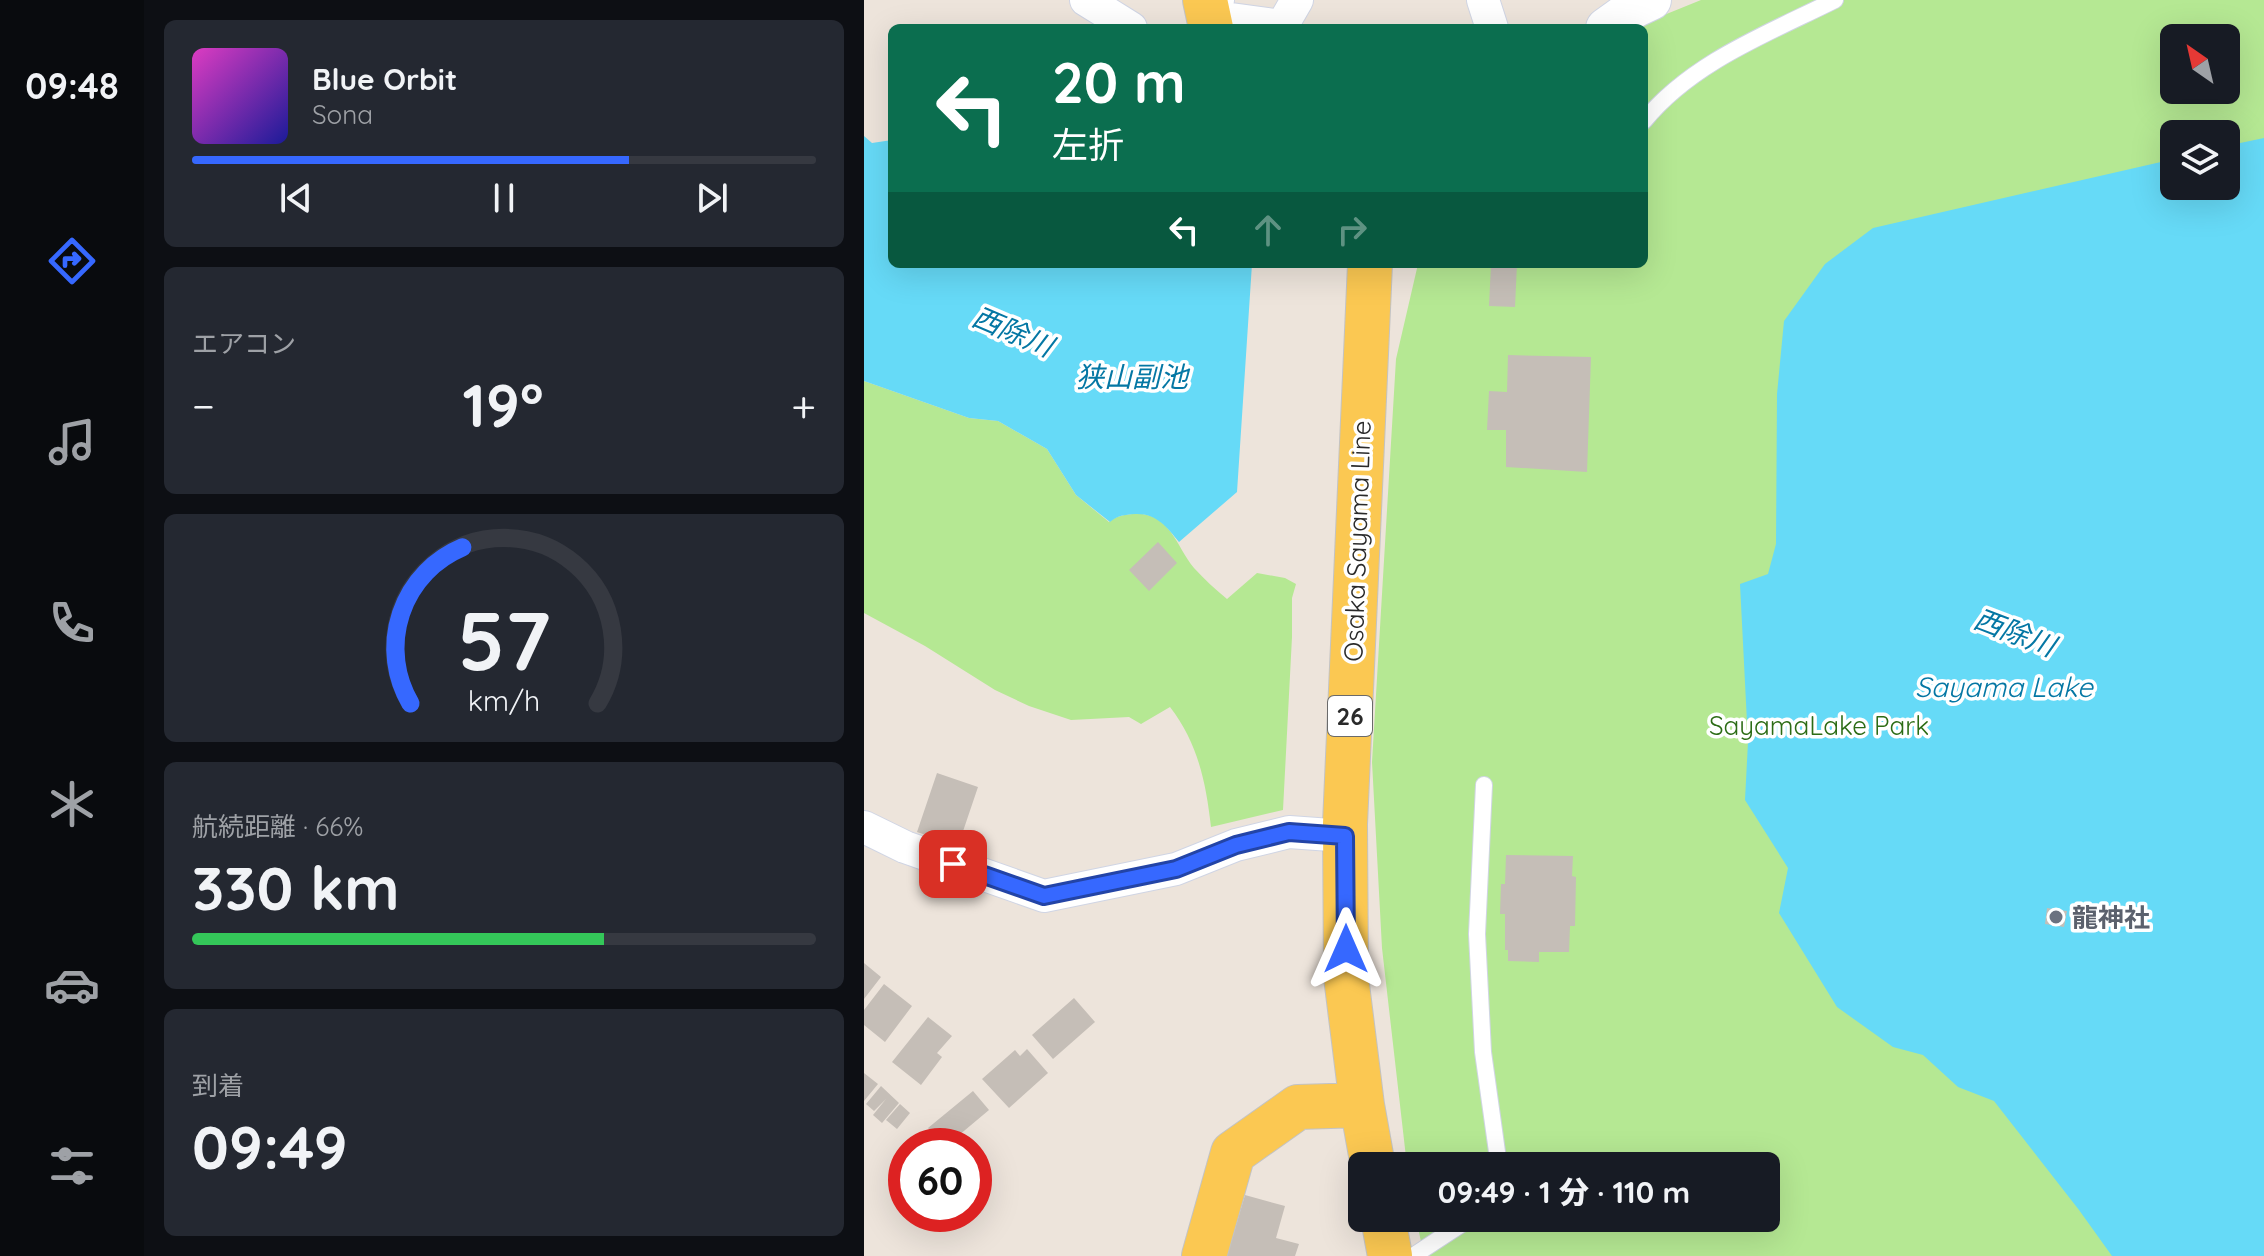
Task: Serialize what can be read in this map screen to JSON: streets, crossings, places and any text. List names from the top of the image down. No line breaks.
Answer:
{"streets":{"main road":["Osaka Sayama Line","26"]},"water":["西除川","狭山副池","Sayama Lake"],"parks":["SayamaLake Park"],"places":["龍神社"],"north":"top left","page":{"tabs":"09:48","turn":["20 m","左折"],"song":["Blue Orbit","Sona"],"tile":["エアコン",["航続距離 · 66%","330 km"],["到着","09:49"]],"heat":["−","19°","+"],"limit":"60","trip":"09:49 · 1 分 · 110 m","gauge":["57","km/h"]}}
